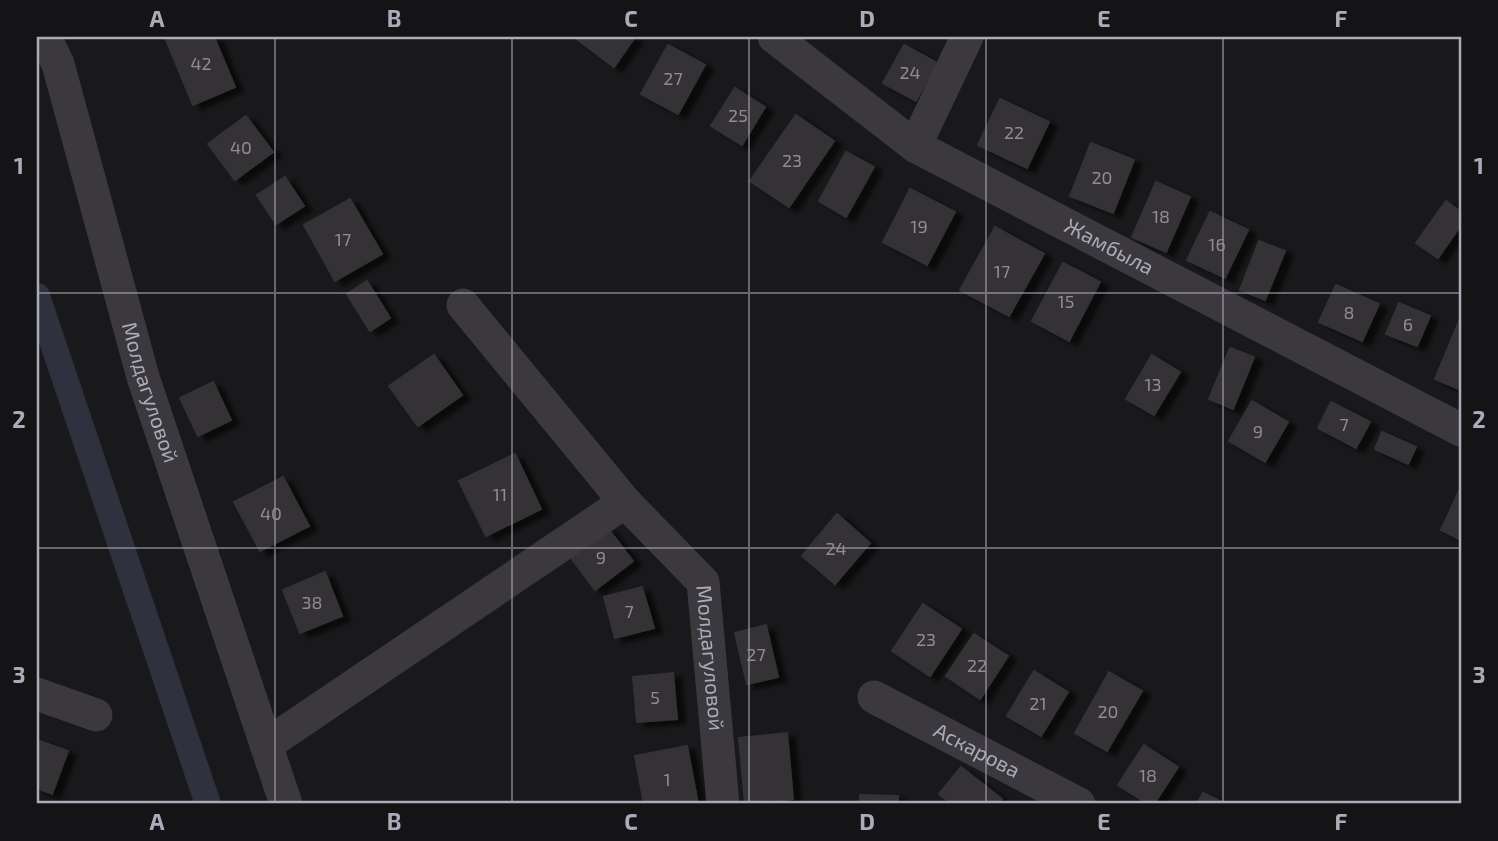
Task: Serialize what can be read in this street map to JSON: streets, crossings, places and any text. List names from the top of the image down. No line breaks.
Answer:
{"streets":{"street":["Жамбыла","Молдагуловой","Аскарова"]},"house_numbers":["42","24","27","25","22","40","23","20","18","19","17","16","17","15","8","6","13","7","9","11","40","24","9","38","7","23","27","22","5","21","20","18","1"],"grid":{"columns":["A","B","C","D","E","F"],"rows":["1","2","3"]}}
